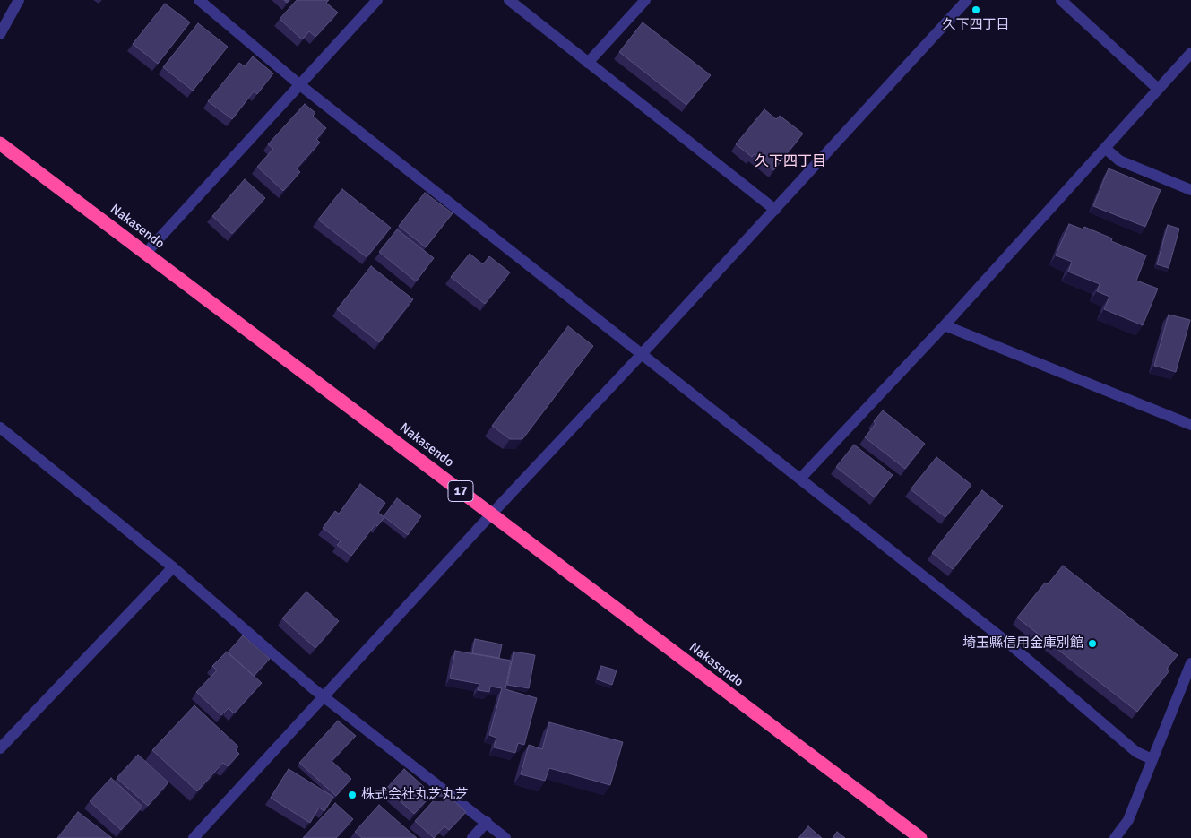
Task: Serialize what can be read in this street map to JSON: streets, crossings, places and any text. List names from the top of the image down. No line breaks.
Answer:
{"streets":{"highway":["Nakasendo","17"]},"districts":["久下四丁目"],"places":["久下四丁目","埼玉縣信用金庫別館","株式会社丸芝丸芝"]}
